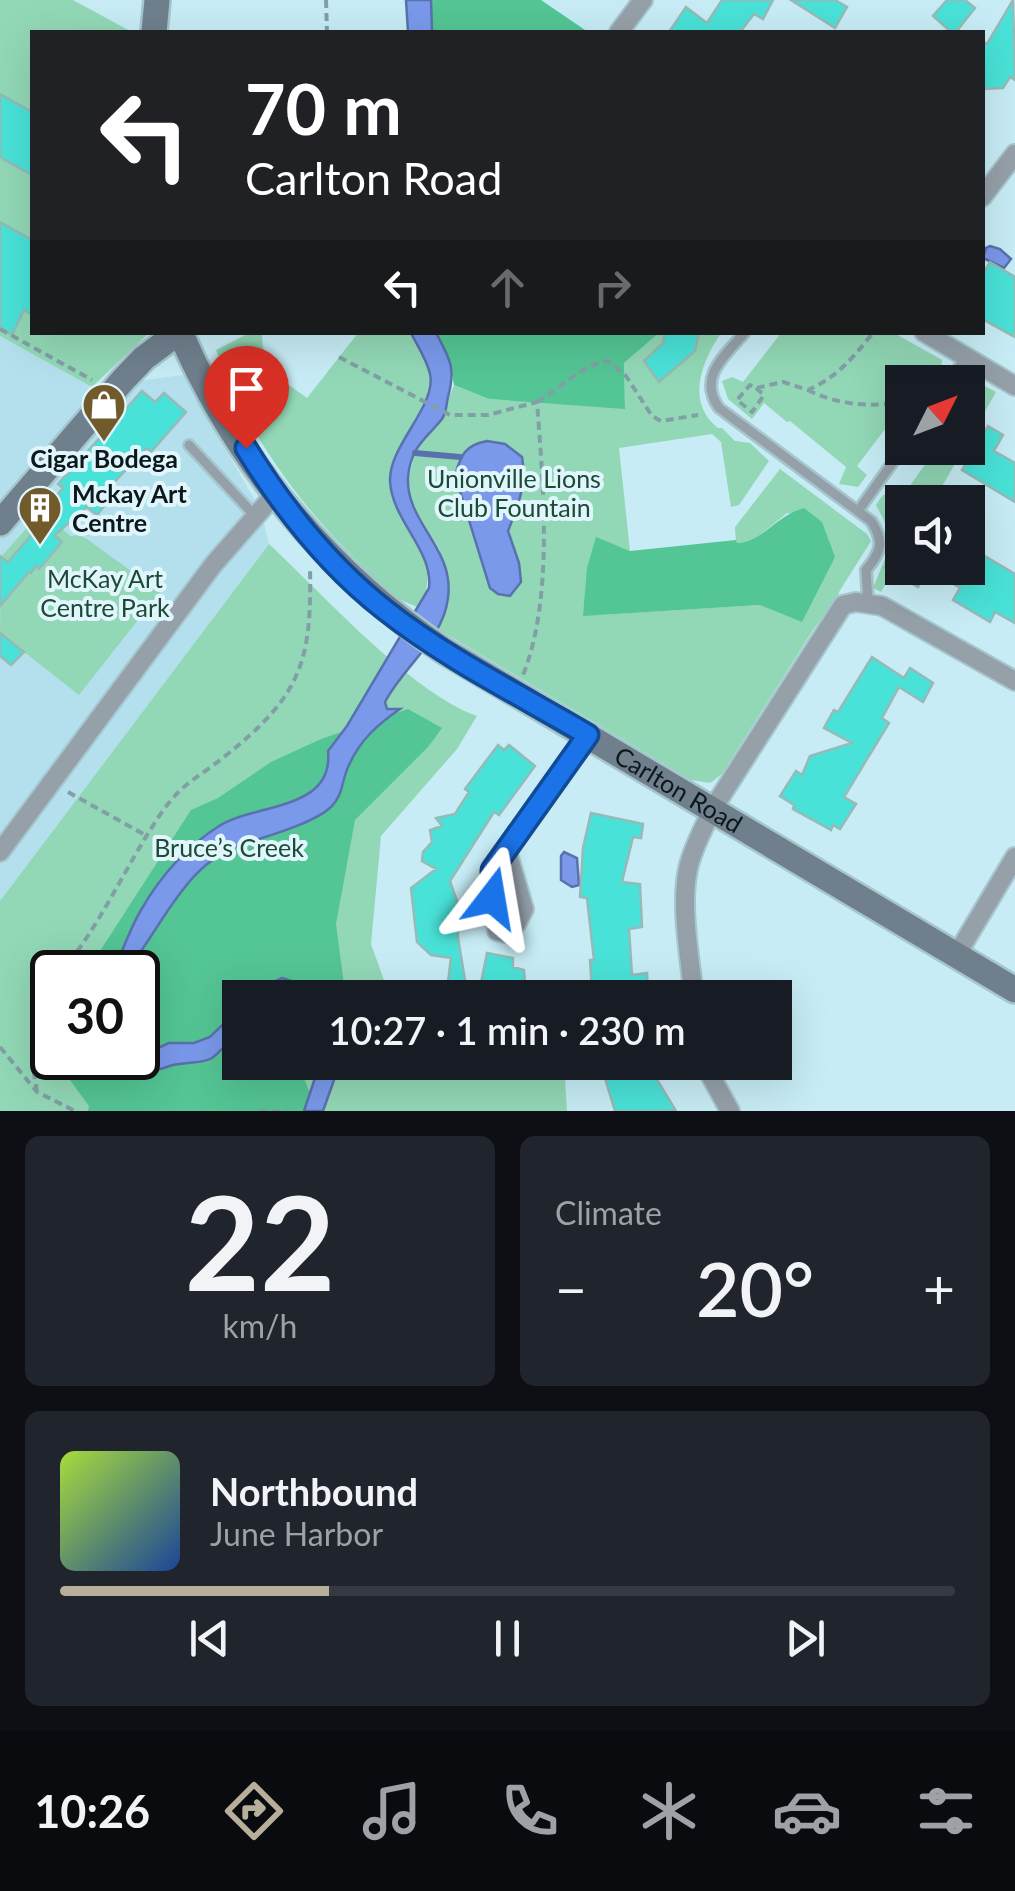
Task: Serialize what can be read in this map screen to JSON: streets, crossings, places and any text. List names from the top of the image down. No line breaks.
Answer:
{"streets":{"main road":["Carlton Road"]},"parks":["Unionville Lions Club Fountain","McKay Art Centre Park","Bruce’s Creek"],"places":{"shop":["Cigar Bodega"],"building":["Mckay Art Centre"]},"north":"top right","page":{"turn":["70 m","Carlton Road"],"limit":"30","trip":"10:27 · 1 min · 230 m","tile":[["22","km/h"],"Climate"],"heat":["−","20°","+"],"song":["Northbound","June Harbor"],"tabs":"10:26"}}
